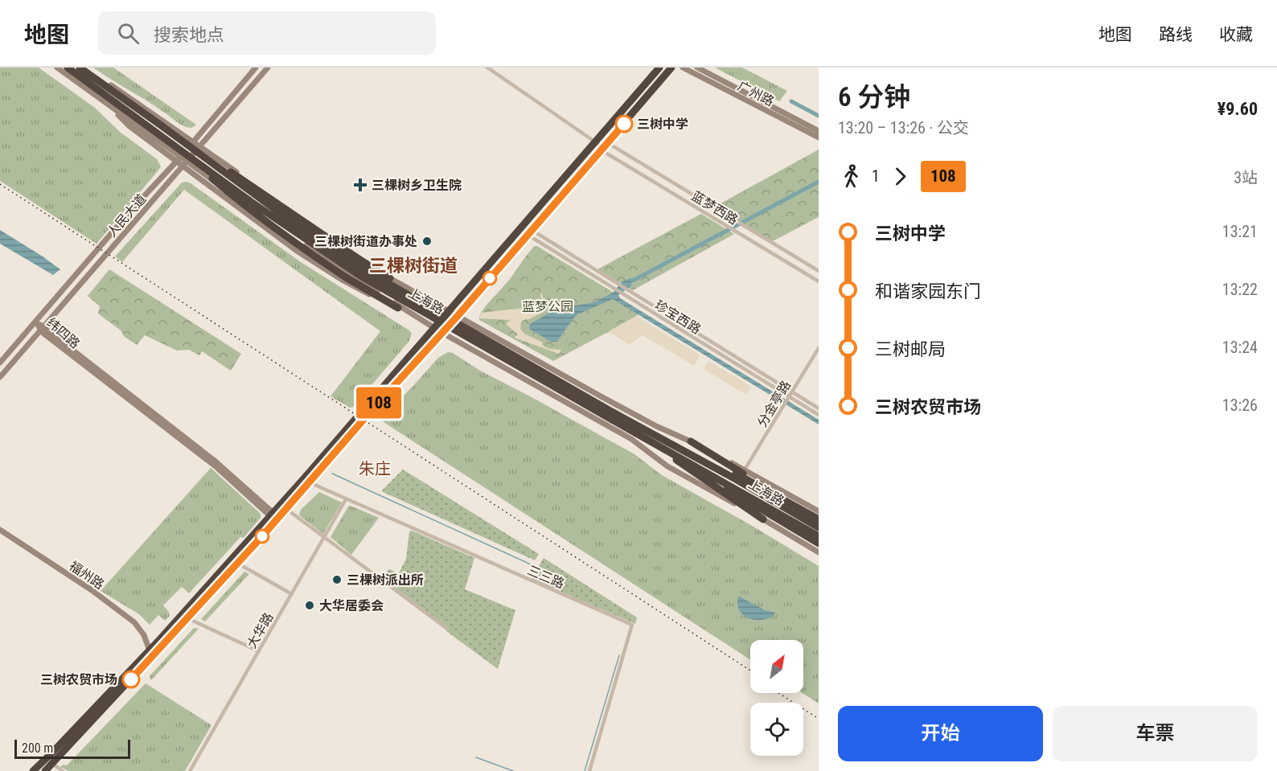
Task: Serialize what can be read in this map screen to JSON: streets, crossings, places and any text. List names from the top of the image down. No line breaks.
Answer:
{"streets":{"highway":["上海路"],"main road":["广州路","人民大道","纬四路","福州路"],"street":["蓝梦西路","珍宝西路","分金亭路","三三路","大华路"]},"crossings":[["人民大道","上海路"],["人民大道","纬四路"],["上海路","分金亭路"],["珍宝西路","分金亭路"],["三三路","大华路"]],"districts":["三棵树街道","朱庄"],"parks":["蓝梦公园"],"places":{"other":["三树中学","三棵树街道办事处","三棵树派出所","大华居委会","三树农贸市场"],"health":["三棵树乡卫生院"]},"lines":["bus line 108"],"scale_bar":"200 m","north":"top right","page":{"header":"地图","search":"搜索地点","nav":["地图","路线","收藏"],"on_map":"108","heading":["6 分钟","13:20 – 13:26 · 公交","¥9.60"],"legs":["1","108","3站"],"list":[{"name":"三树中学","value":"13:21"},{"name":"和谐家园东门","value":"13:22"},{"name":"三树邮局","value":"13:24"},{"name":"三树农贸市场","value":"13:26"}],"buttons":["开始","车票"],"scale":"200 m"}}
